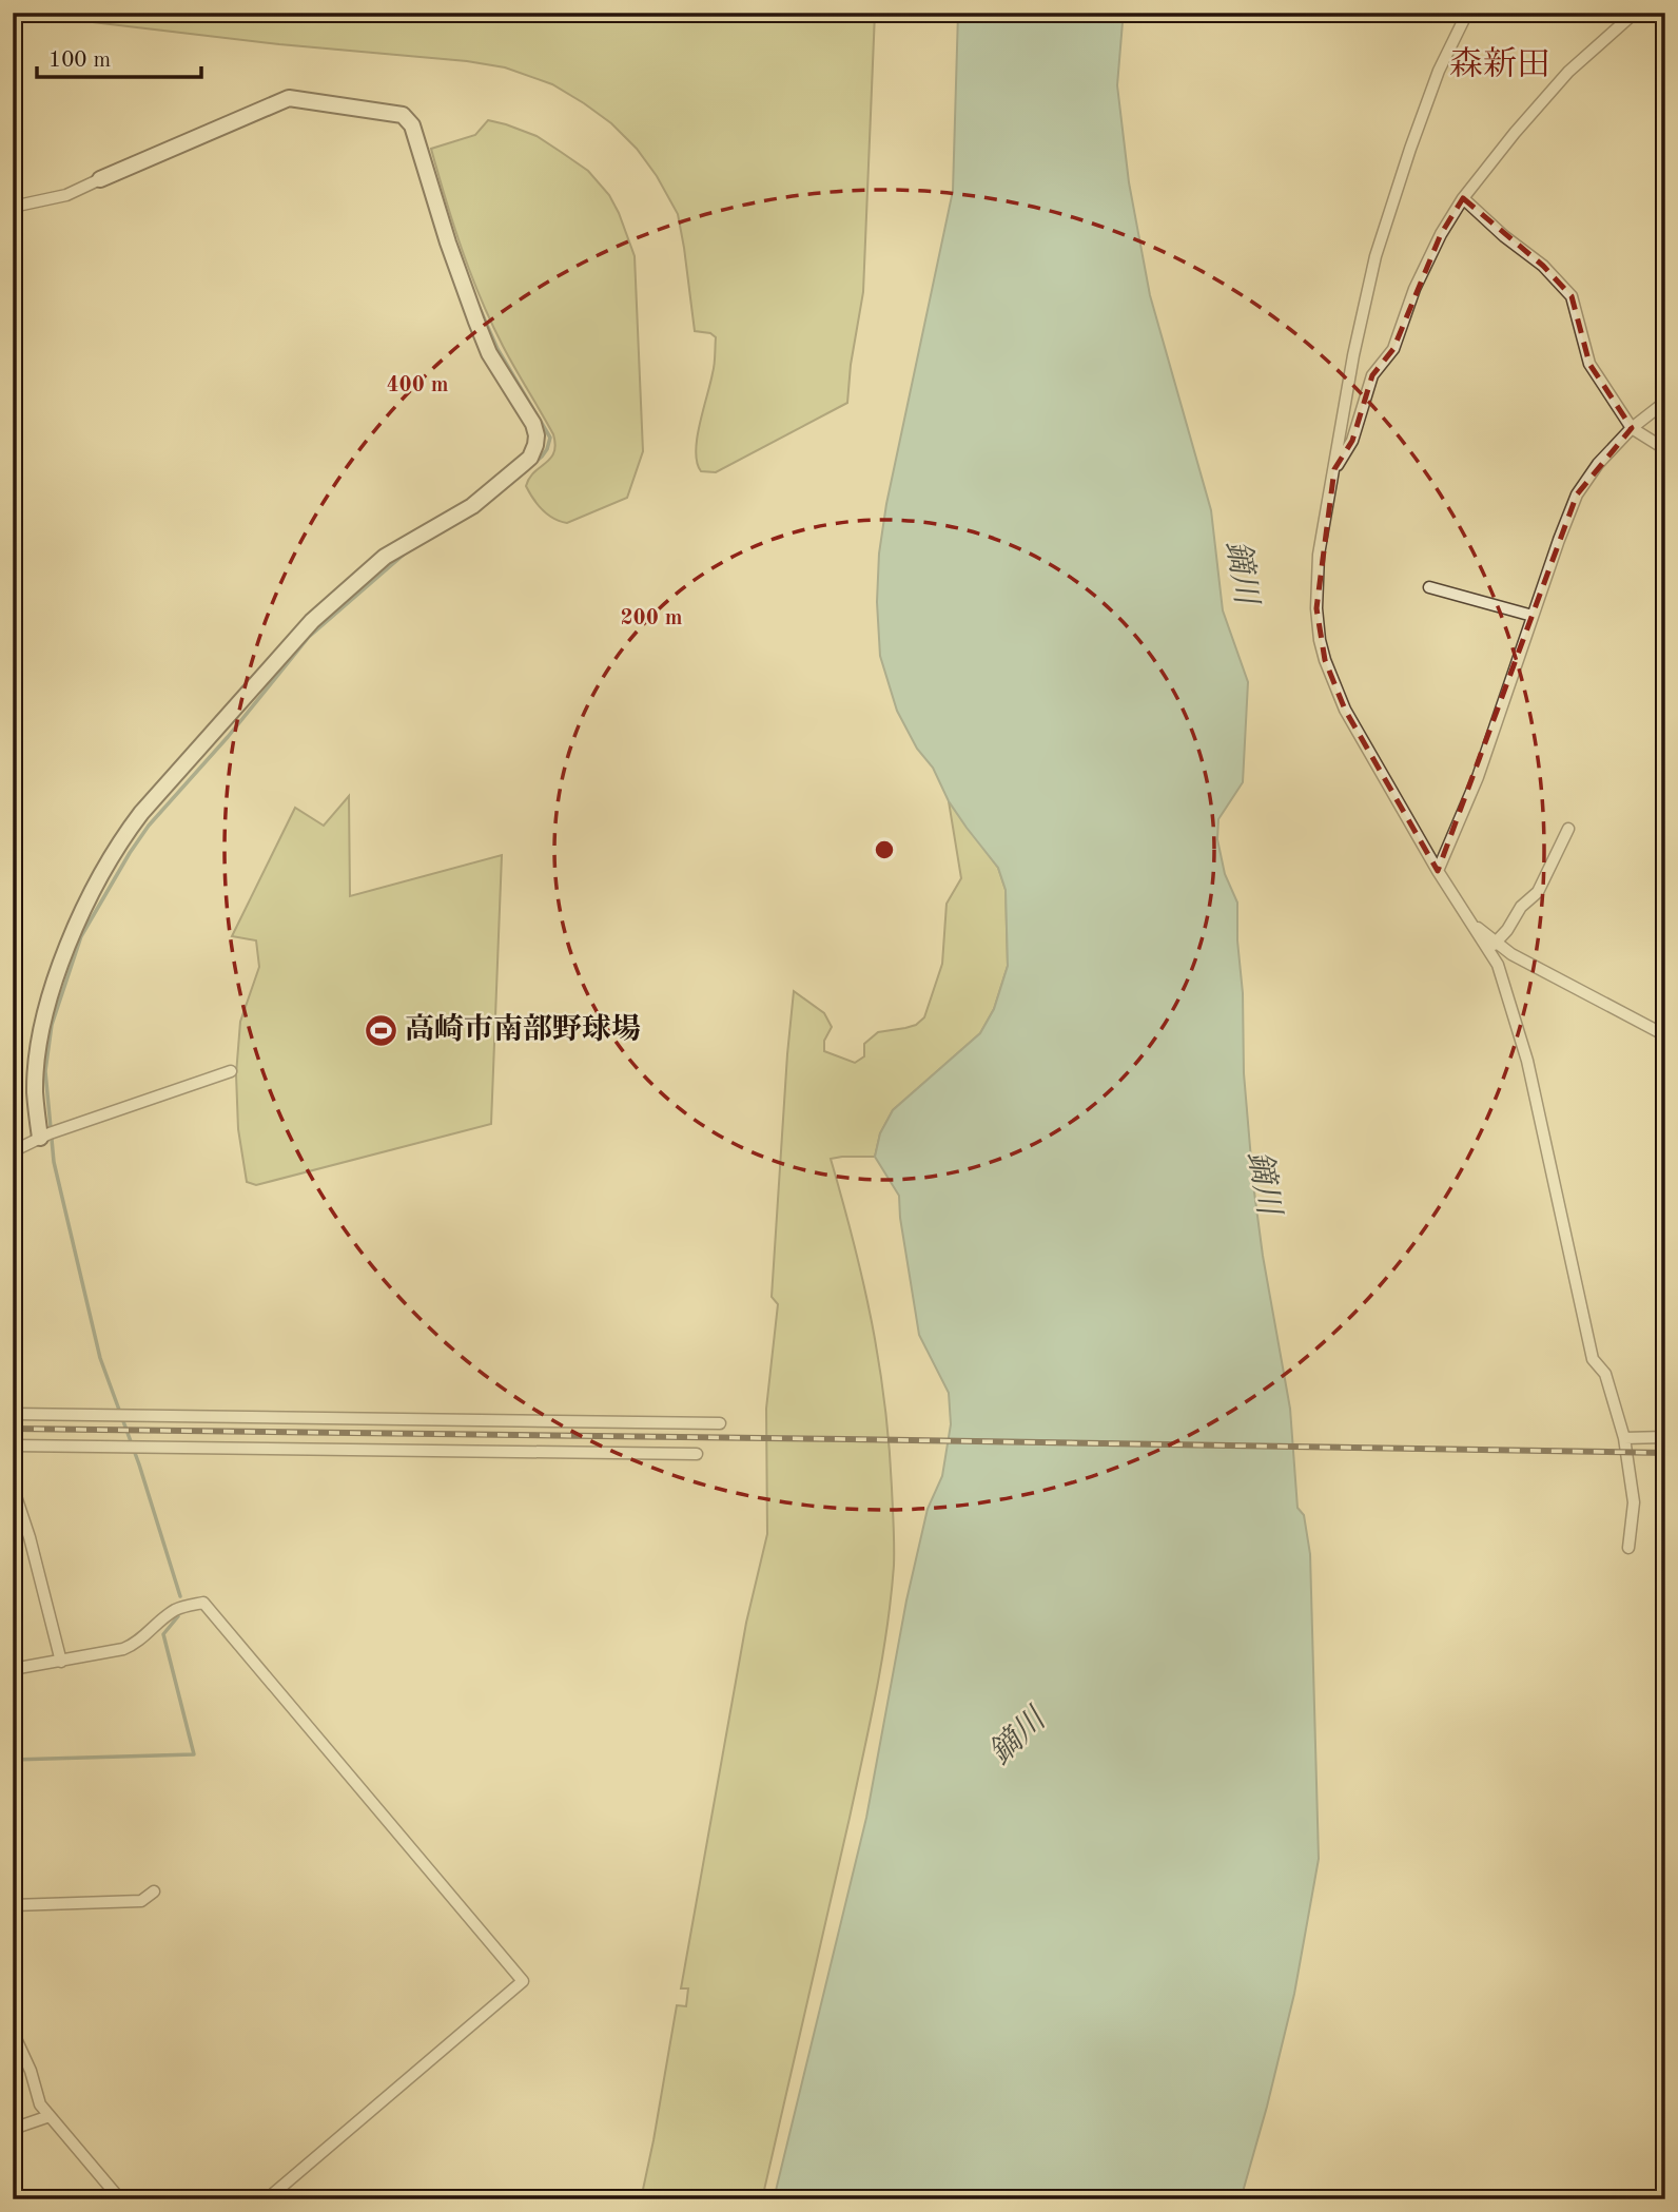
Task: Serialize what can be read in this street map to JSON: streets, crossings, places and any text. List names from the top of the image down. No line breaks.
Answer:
{"districts":["森新田"],"water":["鏑川"],"places":{"sports":["高崎市南部野球場"]},"scale_bar":"100 m","rings":["400 m","200 m"]}
